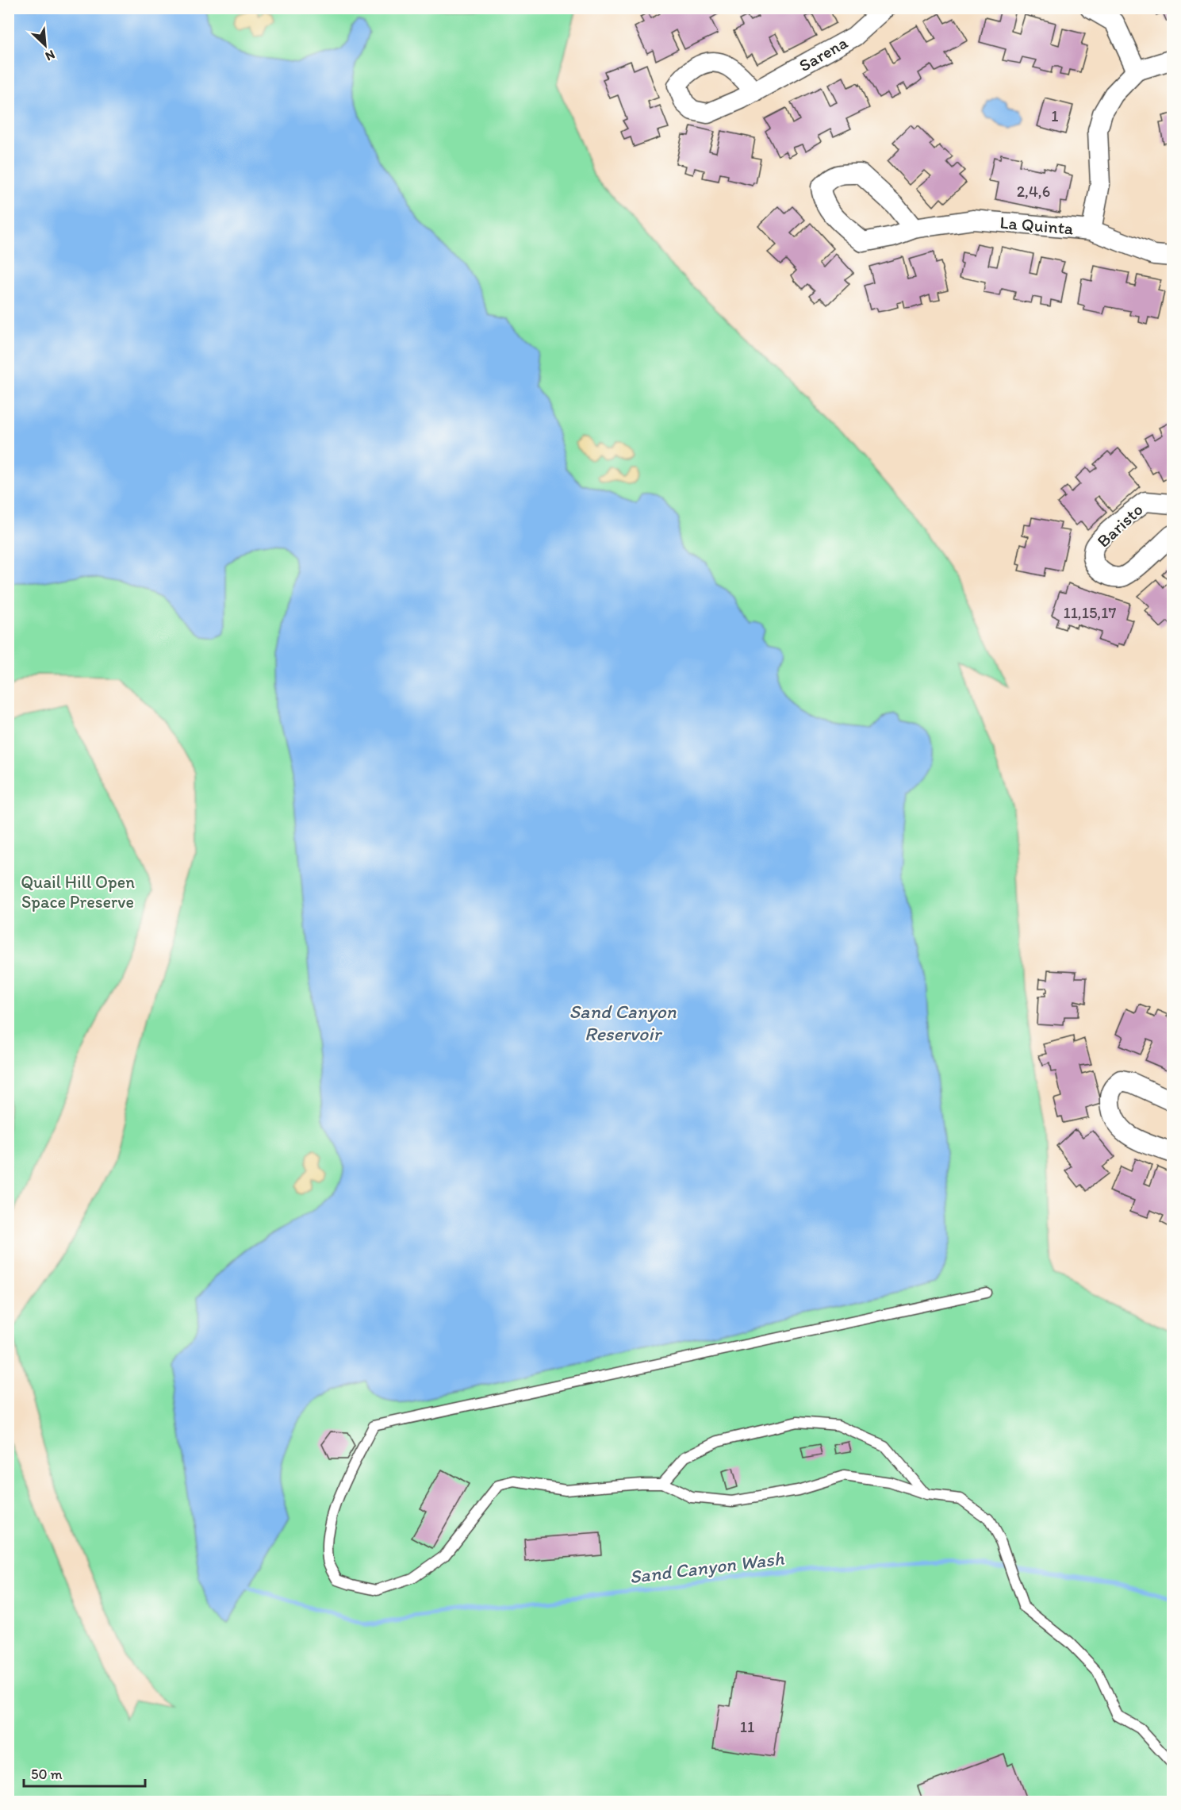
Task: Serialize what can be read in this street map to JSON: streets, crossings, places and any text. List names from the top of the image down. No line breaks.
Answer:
{"streets":{"street":["Sarena","La Quinta","Baristo"]},"water":["Sand Canyon Reservoir","Sand Canyon Wash"],"parks":["Quail Hill Open Space Preserve"],"house_numbers":["1","2,4,6","11,15,17","11"],"scale_bar":"50 m","north":"bottom right"}
